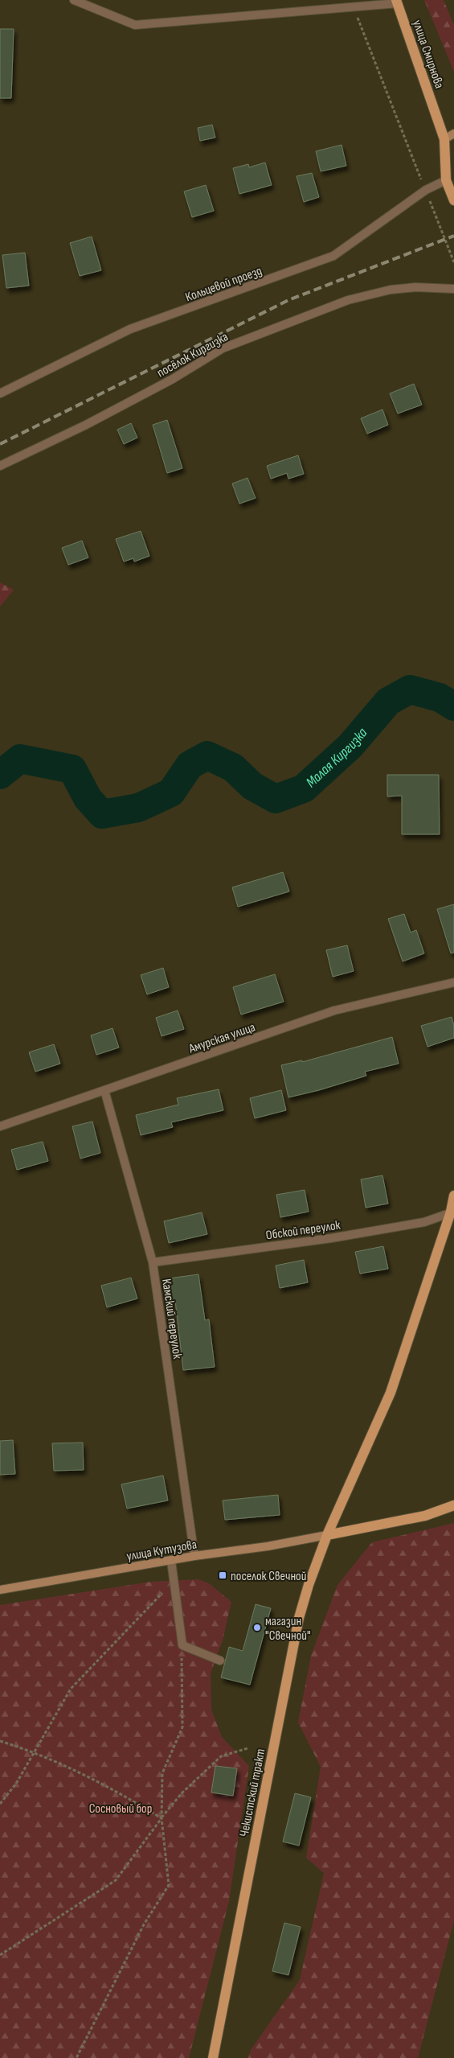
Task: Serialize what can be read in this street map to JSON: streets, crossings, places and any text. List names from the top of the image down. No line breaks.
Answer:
{"streets":{"main road":["улица Смирнова","Чекистский тракт"],"street":["Кольцевой проезд","посёлок Киргизка","Амурская улица","Обской переулок","Камский переулок","улица Кутузова"]},"crossings":[["Амурская улица","Камский переулок"],["Обской переулок","Камский переулок"],["Обской переулок","Чекистский тракт"],["Камский переулок","улица Кутузова"],["улица Кутузова","Чекистский тракт"]],"water":["Малая Киргизка"],"parks":["Сосновый бор"],"places":{"transit":["поселок Свечной"],"other":["магазин \"Свечной\""]}}
